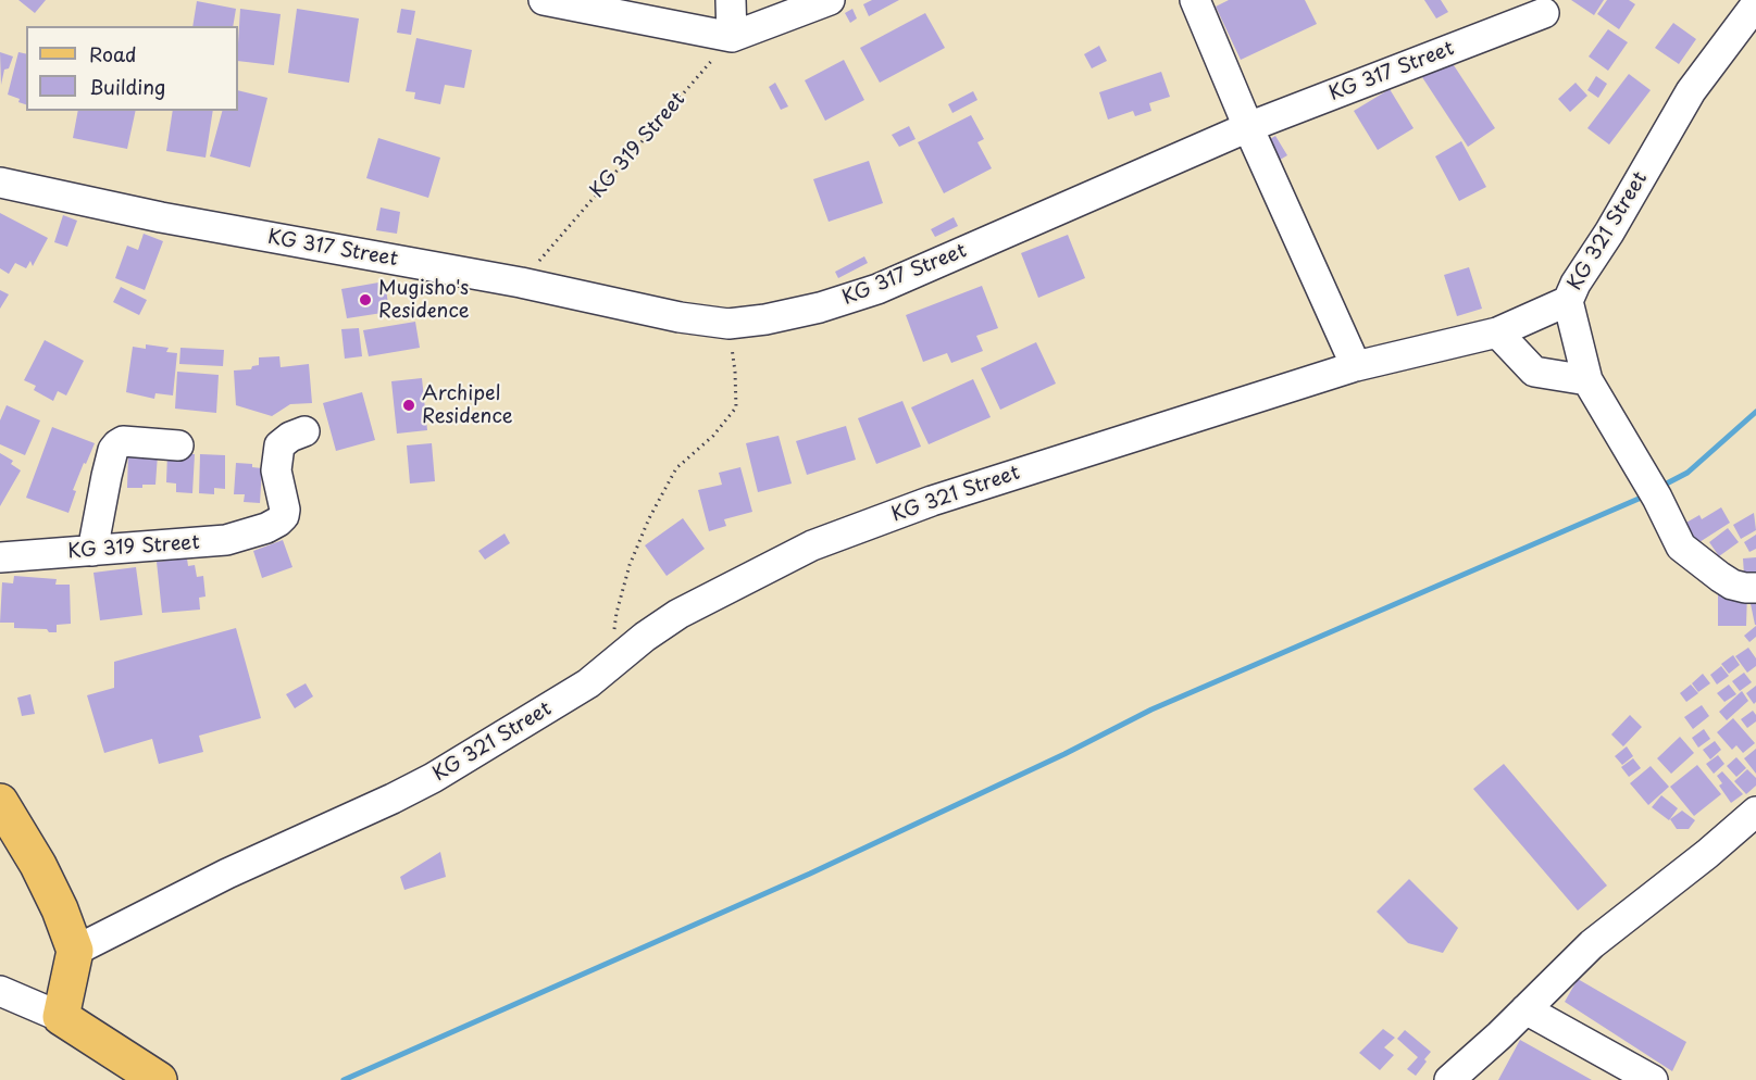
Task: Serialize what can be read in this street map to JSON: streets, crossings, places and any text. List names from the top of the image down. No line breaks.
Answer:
{"streets":{"street":["KG 317 Street","KG 319 Street","KG 321 Street"]},"crossings":[["KG 317 Street","KG 319 Street"]],"places":["Mugisho's Residence","Archipel Residence"],"legend":["Road","Building"]}
